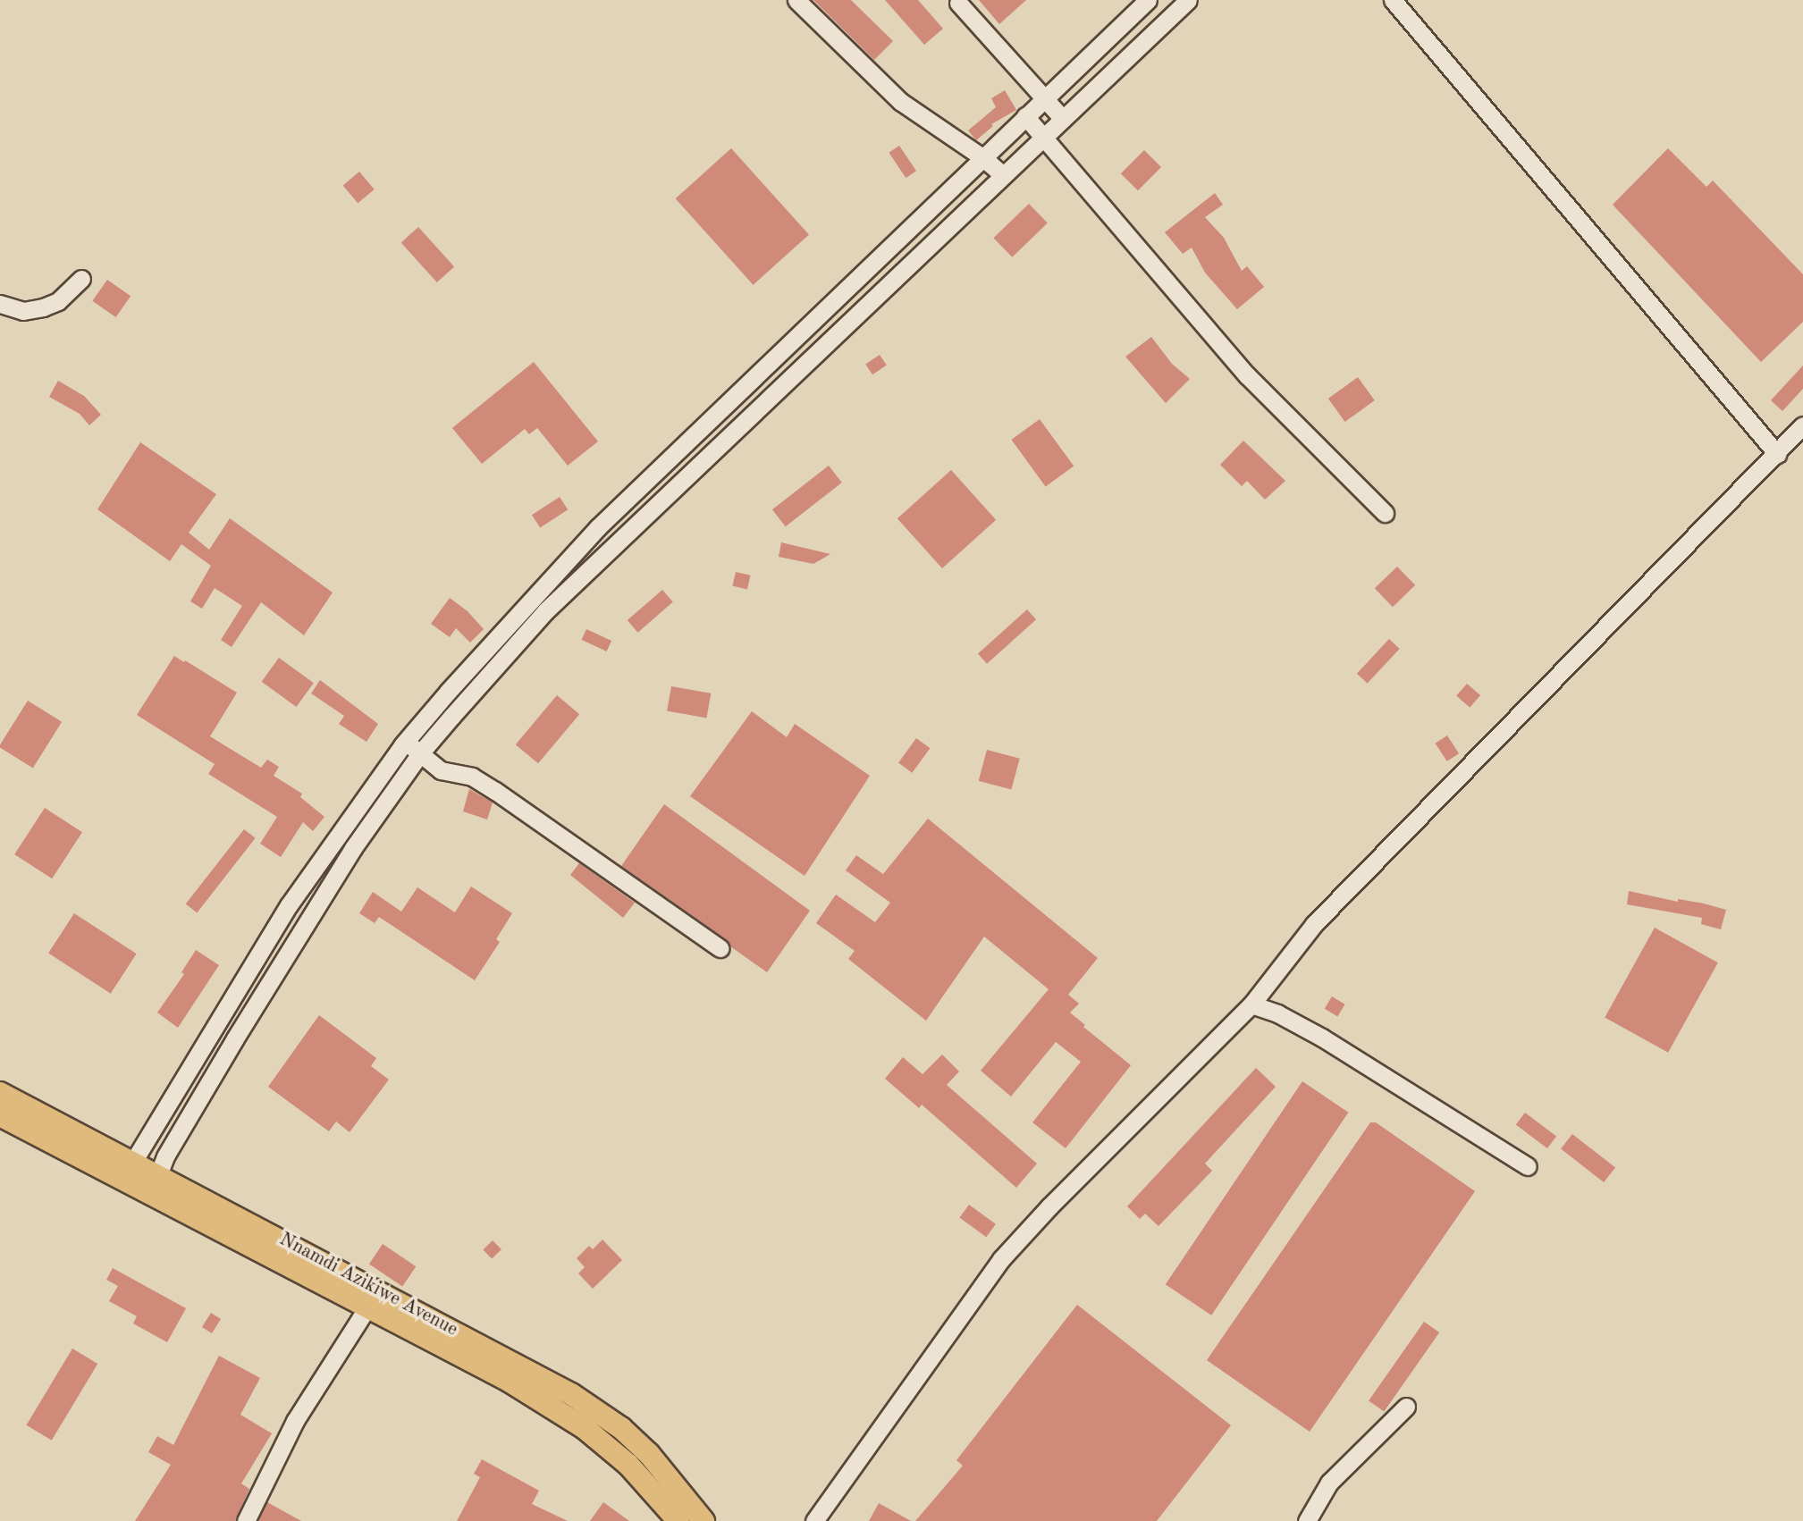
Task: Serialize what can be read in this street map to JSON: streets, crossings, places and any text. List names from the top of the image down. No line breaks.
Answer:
{"streets":{"main road":["Nnamdi Azikiwe Avenue"]}}
